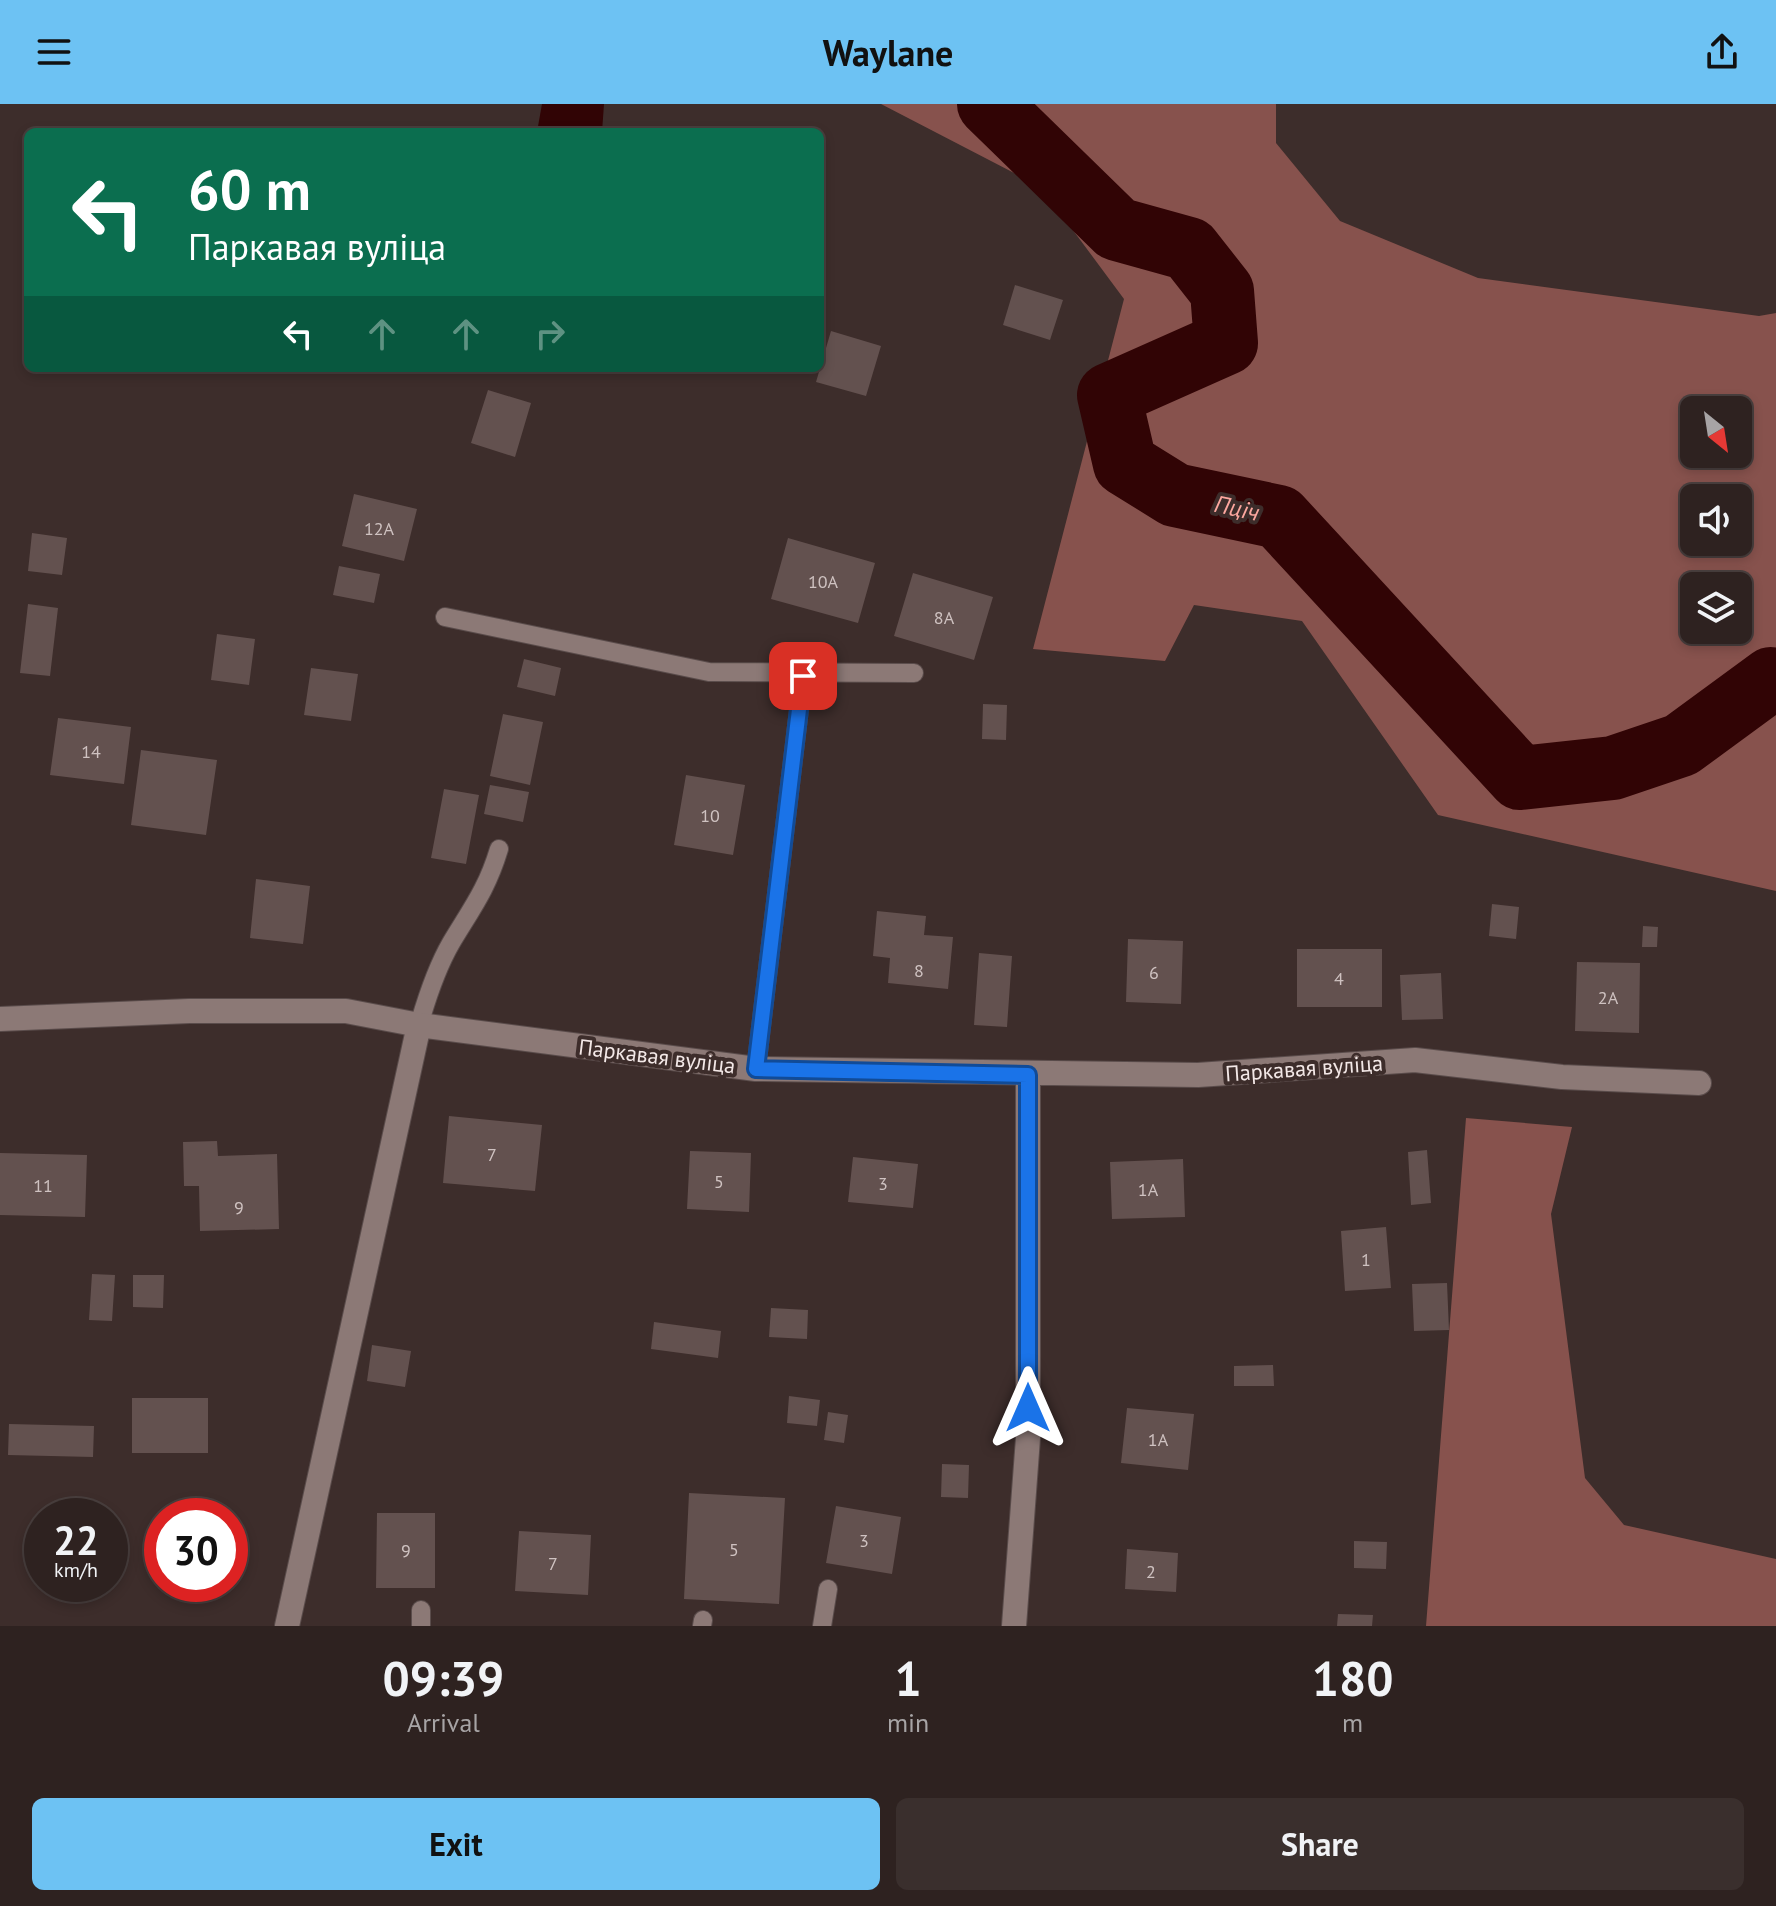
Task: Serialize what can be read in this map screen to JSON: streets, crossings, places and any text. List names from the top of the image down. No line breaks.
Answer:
{"streets":{"street":["Паркавая вуліца"]},"water":["Пціч"],"house_numbers":["12А","10А","8А","14","10","8","6","4","2А","7","5","3","11","1А","9","1","1А","3","5","9","7","2"],"north":"bottom right","page":{"header":"Waylane","turn":["60 m","Паркавая вуліца"],"speed":"22 km/h","limit":"30","eta":["09:39","Arrival","1","min","180","m"],"buttons":["Exit","Share"]}}
